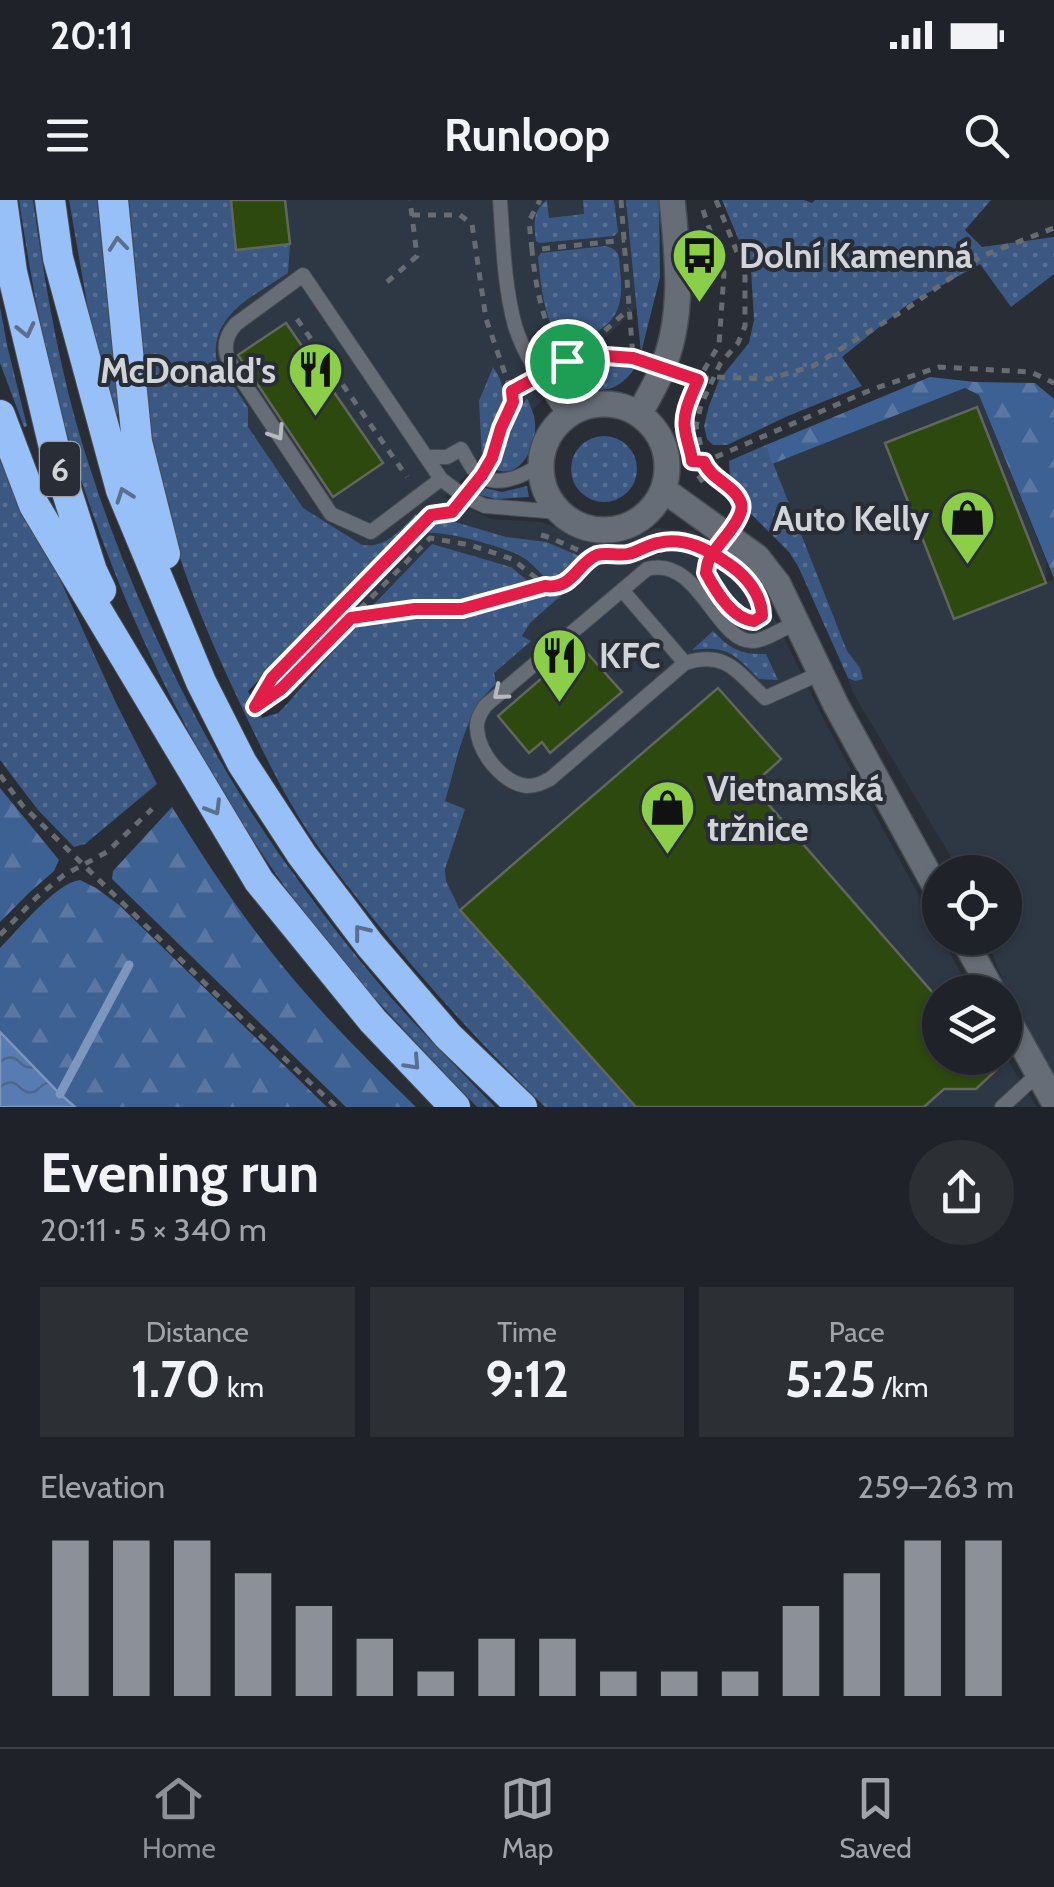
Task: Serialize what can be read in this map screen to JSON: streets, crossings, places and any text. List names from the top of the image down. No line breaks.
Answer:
{"streets":{"highway":["6"]},"places":{"bus stop":["Dolní Kamenná"],"restaurant":["McDonald's","KFC"],"shop":["Auto Kelly","Vietnamská tržnice"]},"page":{"status":"20:11","header":"Runloop","heading":["Evening run","20:11 · 5 × 340 m"],"stats":[["Distance","1.70 km"],["Time","9:12"],["Pace","5:25 /km"]],"chart":["Elevation","259–263 m"],"tabs":["Home","Map","Saved"]}}
